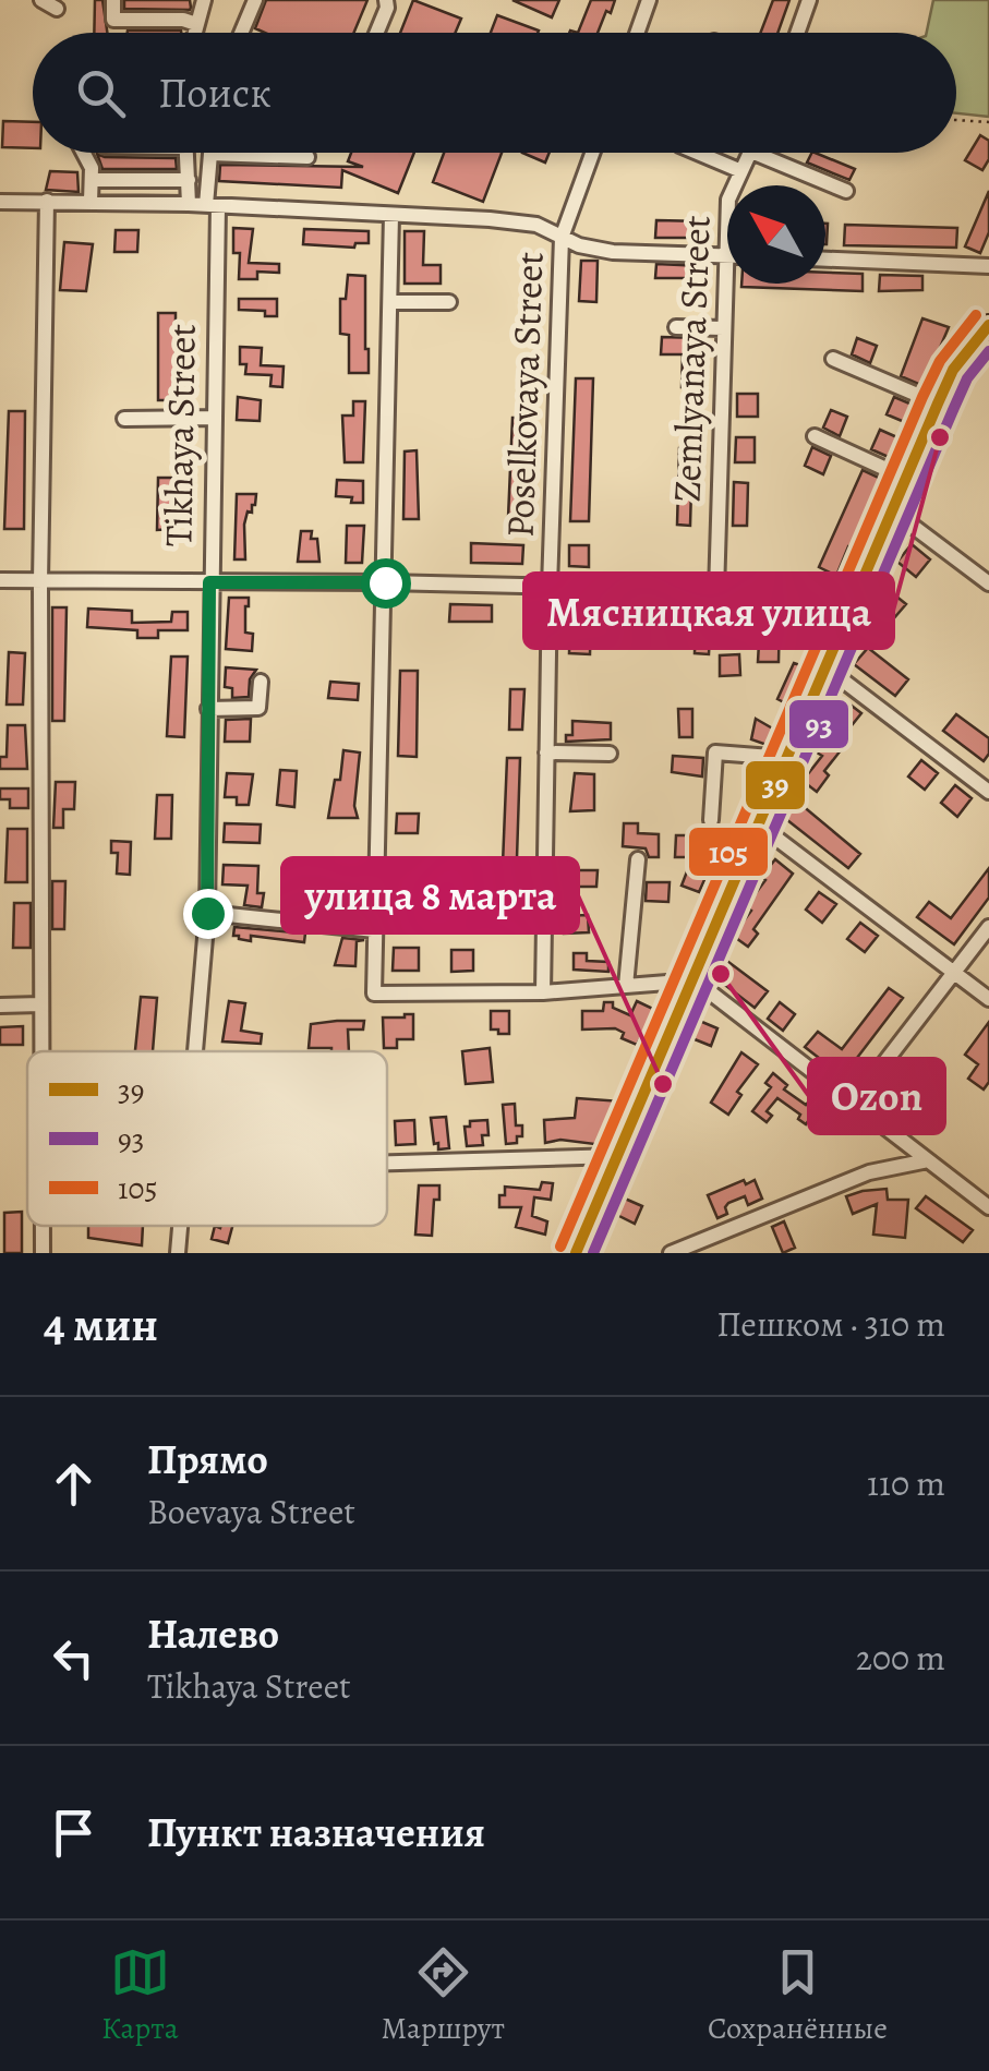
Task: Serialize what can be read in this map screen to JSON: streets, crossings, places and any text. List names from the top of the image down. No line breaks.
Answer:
{"streets":{"street":["Zemlyanaya Street","Poselkovaya Street","Tikhaya Street"]},"places":["Мясницкая улица","Ozon","улица 8 марта"],"lines":["transit line 105","transit line 39","transit line 93"],"legend":["39","93","105"],"north":"top left","page":{"search":"Поиск","heading":["4 мин","Пешком · 310 m"],"list":[["Прямо","Boevaya Street","110 m"],["Налево","Tikhaya Street","200 m"],"Пункт назначения"],"nav":["Карта","Маршрут","Сохранённые"]}}
